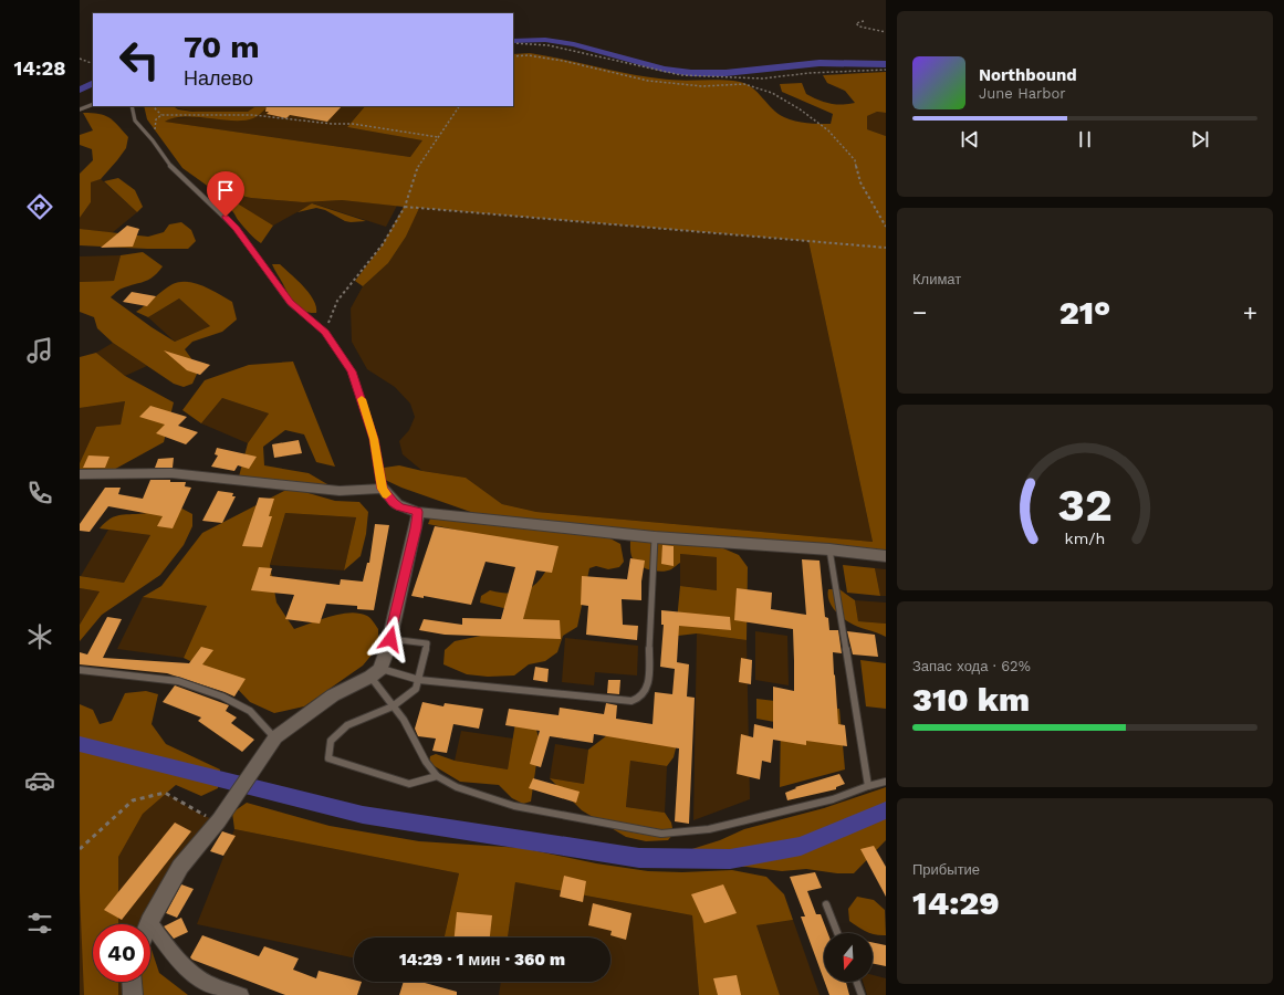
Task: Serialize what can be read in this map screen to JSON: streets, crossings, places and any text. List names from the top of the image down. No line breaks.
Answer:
{"north":"bottom","page":{"tabs":"14:28","turn":["70 m","Налево"],"song":["Northbound","June Harbor"],"tile":["Климат",["Запас хода · 62%","310 km"],["Прибытие","14:29"]],"heat":["−","21°","+"],"limit":"40","trip":"14:29 · 1 мин · 360 m","gauge":["32","km/h"]}}
